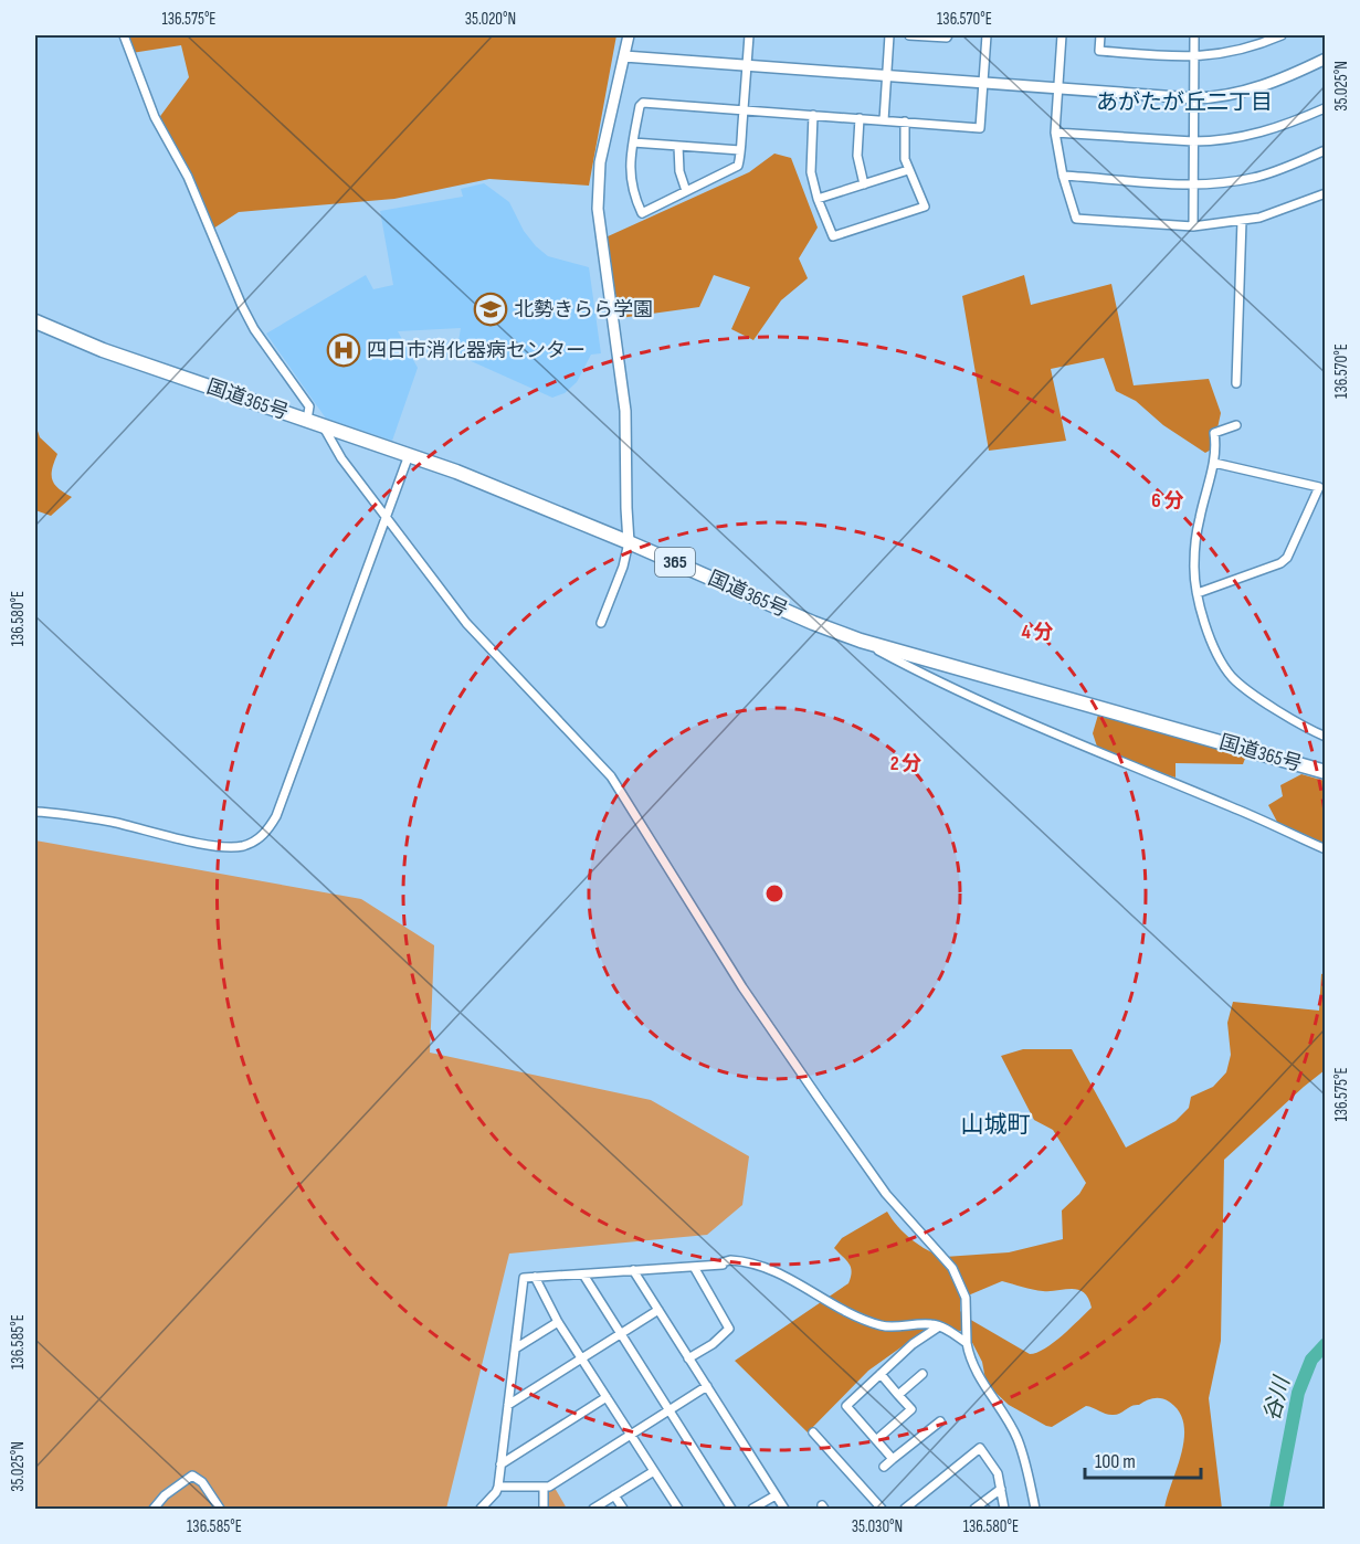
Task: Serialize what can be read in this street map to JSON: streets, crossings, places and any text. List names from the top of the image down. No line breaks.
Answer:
{"streets":{"highway":["国道365号","365"]},"districts":["あがたが丘二丁目","山城町"],"water":["谷川"],"places":{"school or university":["北勢きらら学園"],"hospital":["四日市消化器病センター"]},"scale_bar":"100 m","coordinates":["136.575°E","35.020°N","136.570°E","35.025°N","136.580°E","136.585°E","35.030°N"],"rings":["6 分","4 分","2 分"]}
